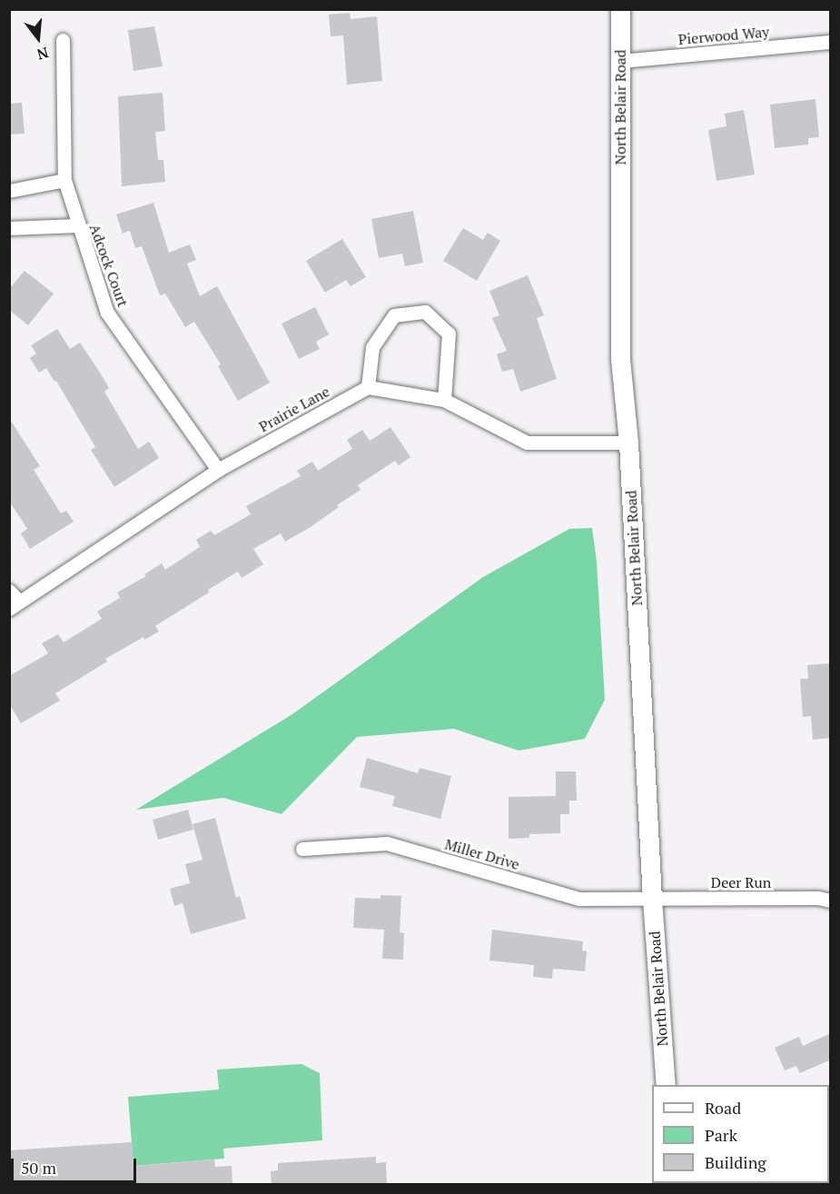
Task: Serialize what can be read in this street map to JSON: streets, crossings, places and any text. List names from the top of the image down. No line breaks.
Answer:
{"streets":{"street":["Pierwood Way","North Belair Road","Adcock Court","Prairie Lane","Miller Drive","Deer Run"]},"crossings":[["Pierwood Way","North Belair Road"],["North Belair Road","Miller Drive"],["North Belair Road","Deer Run"],["Adcock Court","Prairie Lane"],["Miller Drive","Deer Run"]],"legend":["Road","Park","Building"],"scale_bar":"50 m","north":"bottom"}
